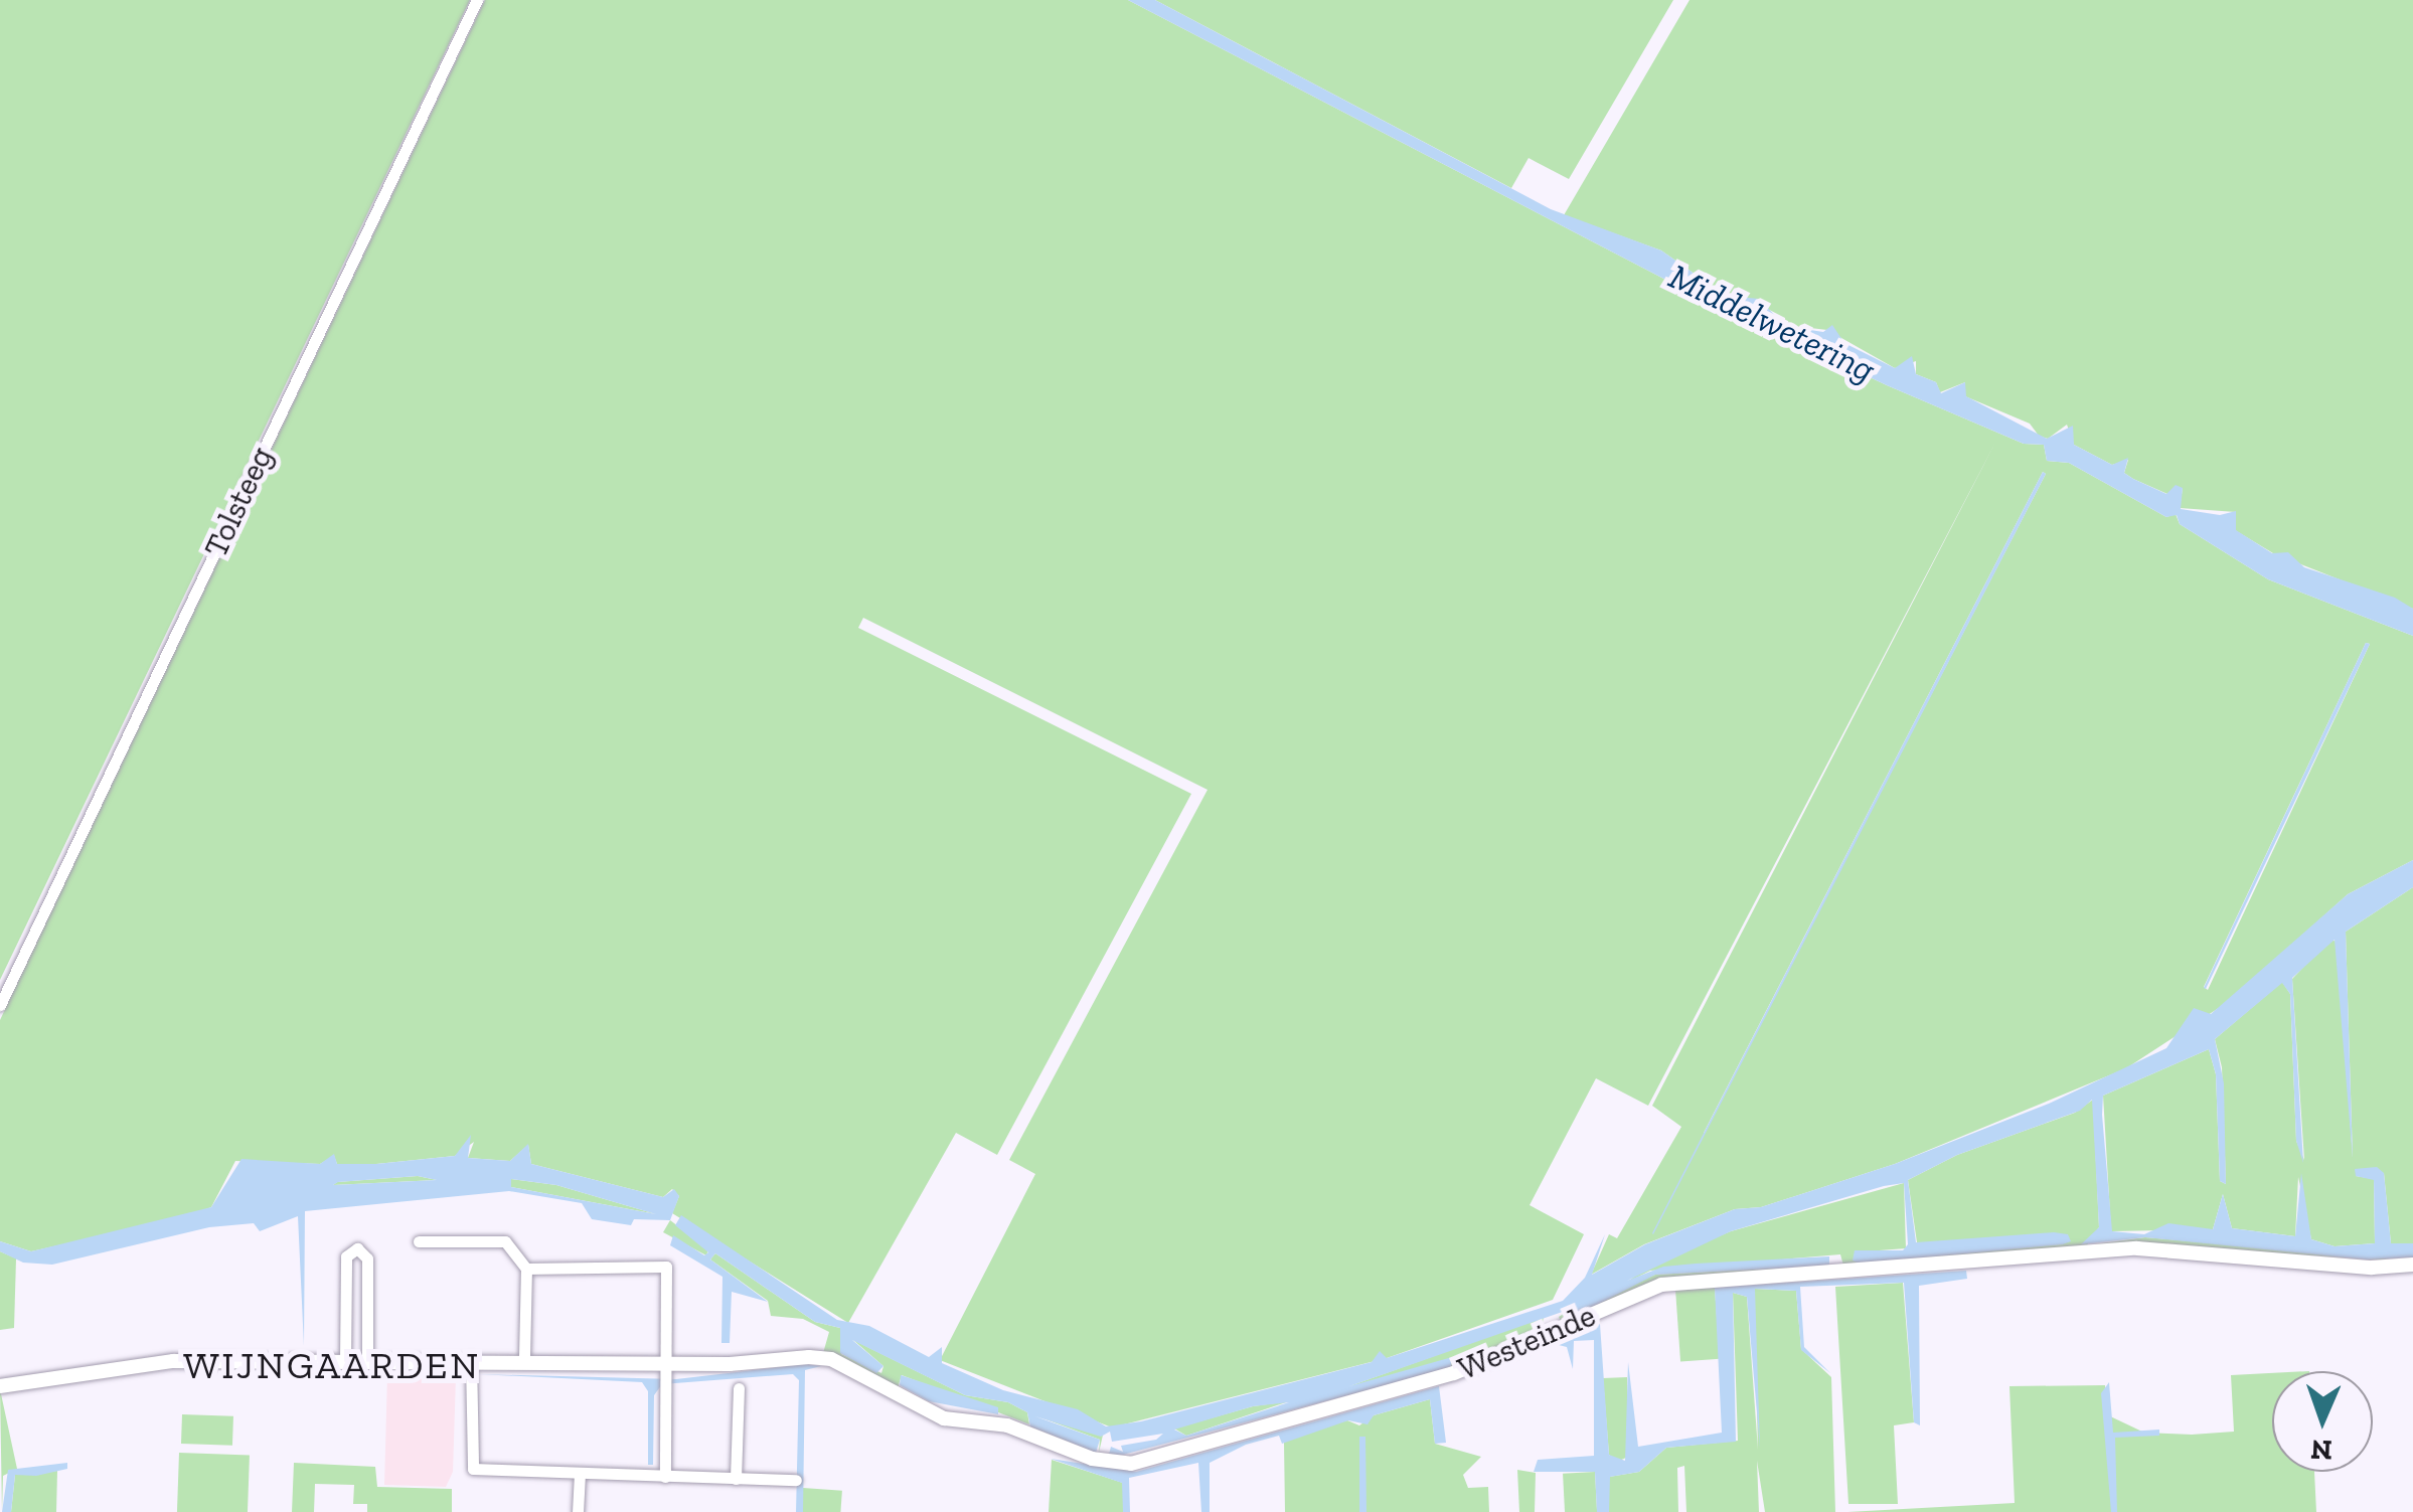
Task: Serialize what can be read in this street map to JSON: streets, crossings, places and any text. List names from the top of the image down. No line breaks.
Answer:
{"streets":{"street":["Tolsteeg","Westeinde"]},"districts":["WIJNGAARDEN"],"water":["Middelwetering"],"north":"bottom"}
